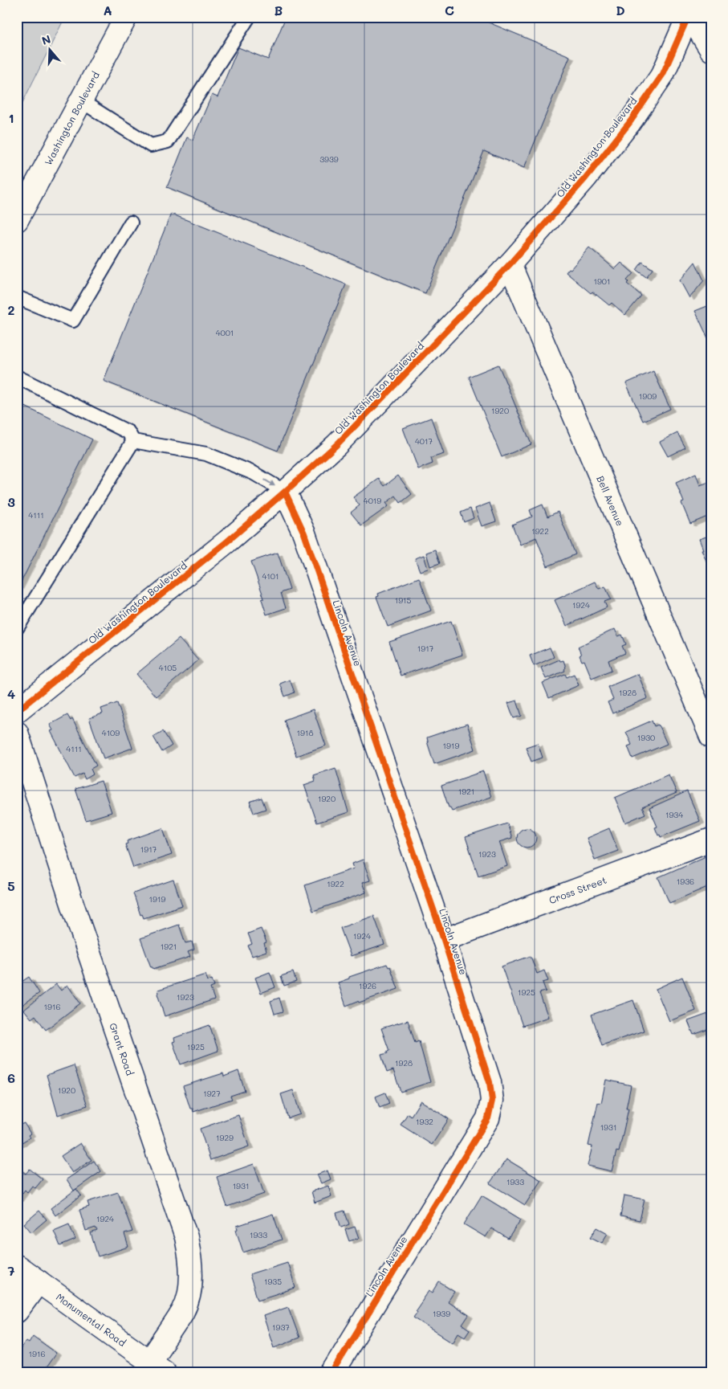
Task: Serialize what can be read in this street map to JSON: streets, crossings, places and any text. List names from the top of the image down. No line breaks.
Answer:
{"streets":{"street":["Washington Boulevard","Old Washington Boulevard","Bell Avenue","Lincoln Avenue","Cross Street","Grant Road","Monumental Road"]},"crossings":[["Old Washington Boulevard","Bell Avenue"],["Old Washington Boulevard","Lincoln Avenue"],["Lincoln Avenue","Cross Street"],["Grant Road","Monumental Road"]],"house_numbers":["3939","1901","4001","1909","1920","4017","4019","4111","1922","4101","1915","1924","1917","4105","1928","4109","1918","1930","1919","4111","1921","1920","1934","1917","1923","1936","1922","1919","1924","1921","1926","1925","1923","1916","1925","1928","1920","1927","1932","1931","1929","1933","1931","1924","1933","1935","1939","1937","1916"],"north":"top","grid":{"columns":["A","B","C","D"],"rows":["1","2","3","4","5","6","7"]}}
